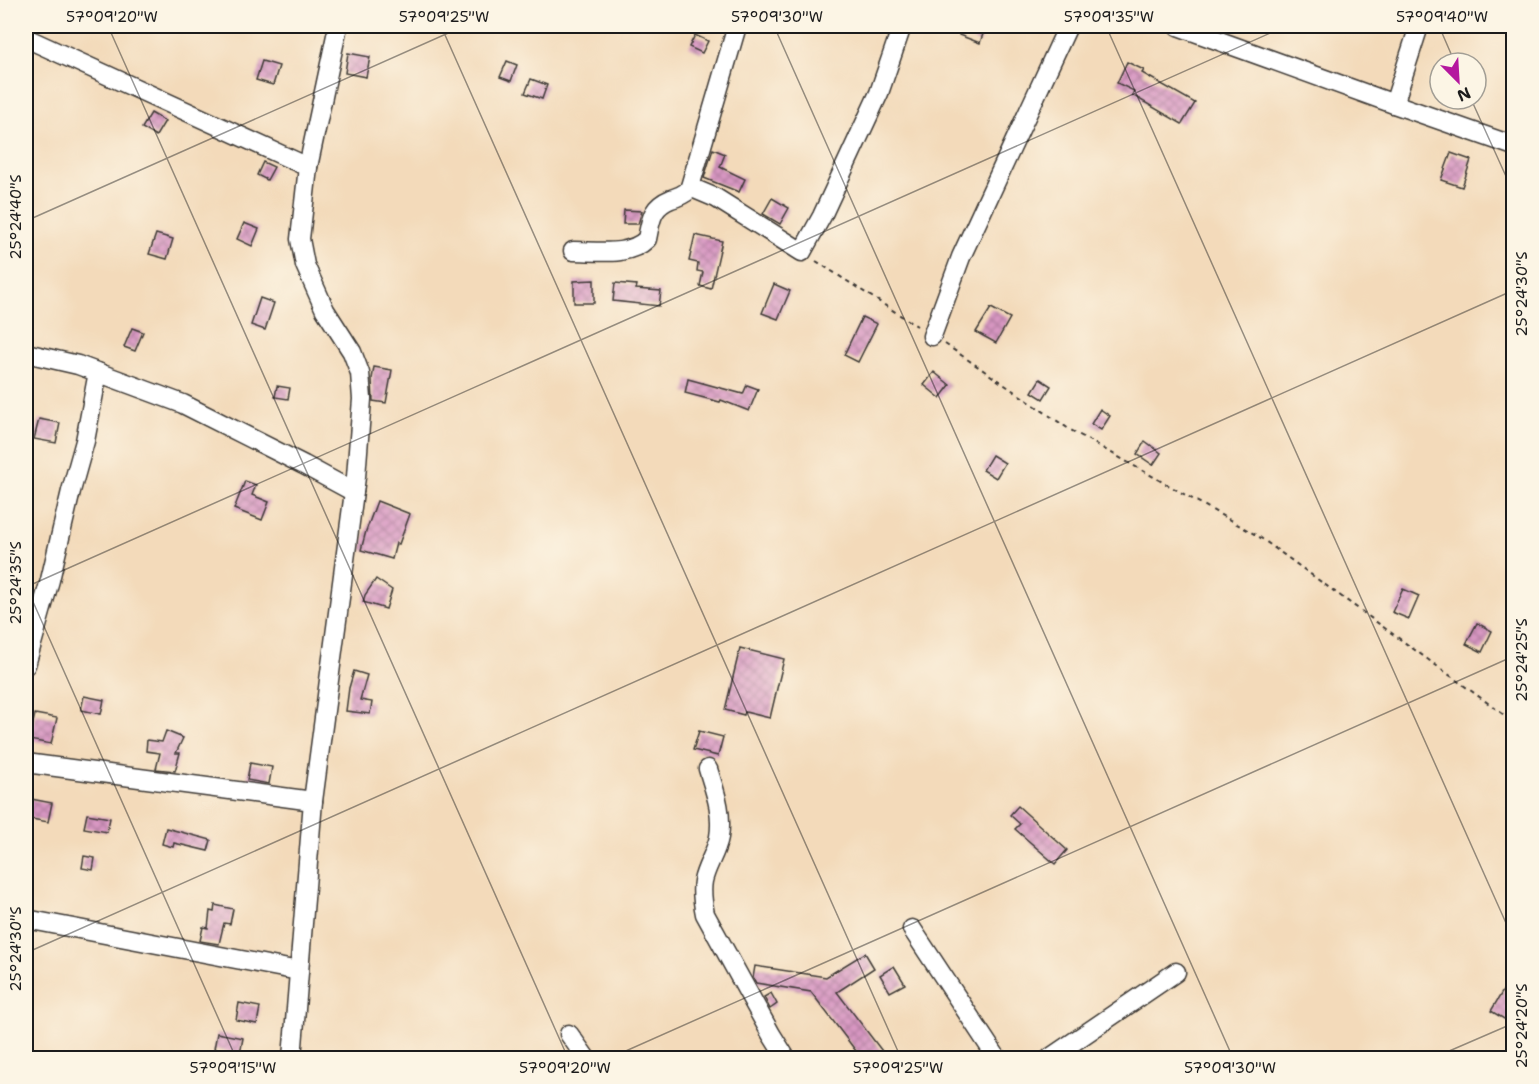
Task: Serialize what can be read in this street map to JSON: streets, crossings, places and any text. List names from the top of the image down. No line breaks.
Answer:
{"north":"bottom right","coordinates":["57°09'20\"W","57°09'25\"W","57°09'30\"W","57°09'35\"W","57°09'40\"W","25°24'40\"S","25°24'30\"S","25°24'35\"S","25°24'25\"S","25°24'20\"S","57°09'15\"W"]}
